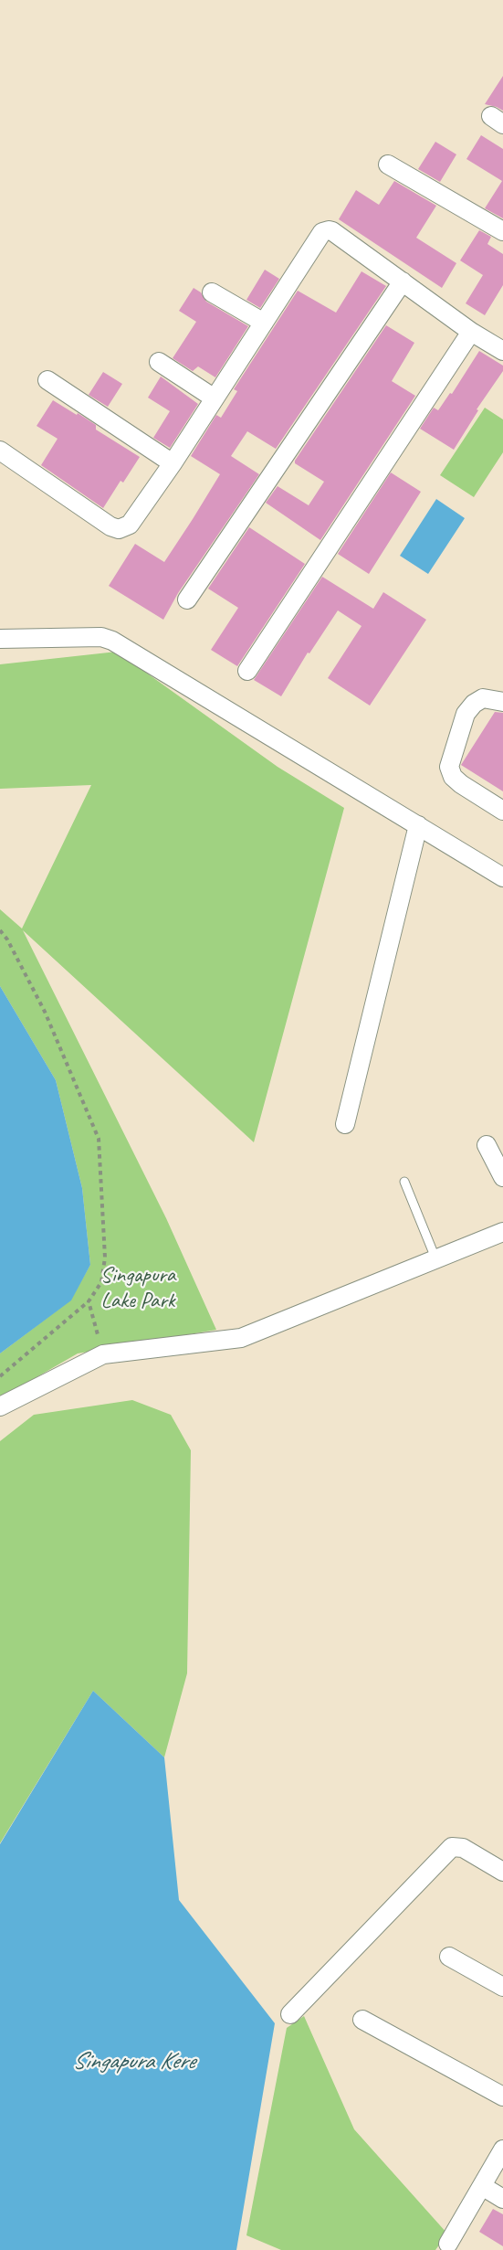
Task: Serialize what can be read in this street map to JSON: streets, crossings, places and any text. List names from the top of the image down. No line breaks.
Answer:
{"water":["Singapura Kere"],"parks":["Singapura Lake Park"]}
